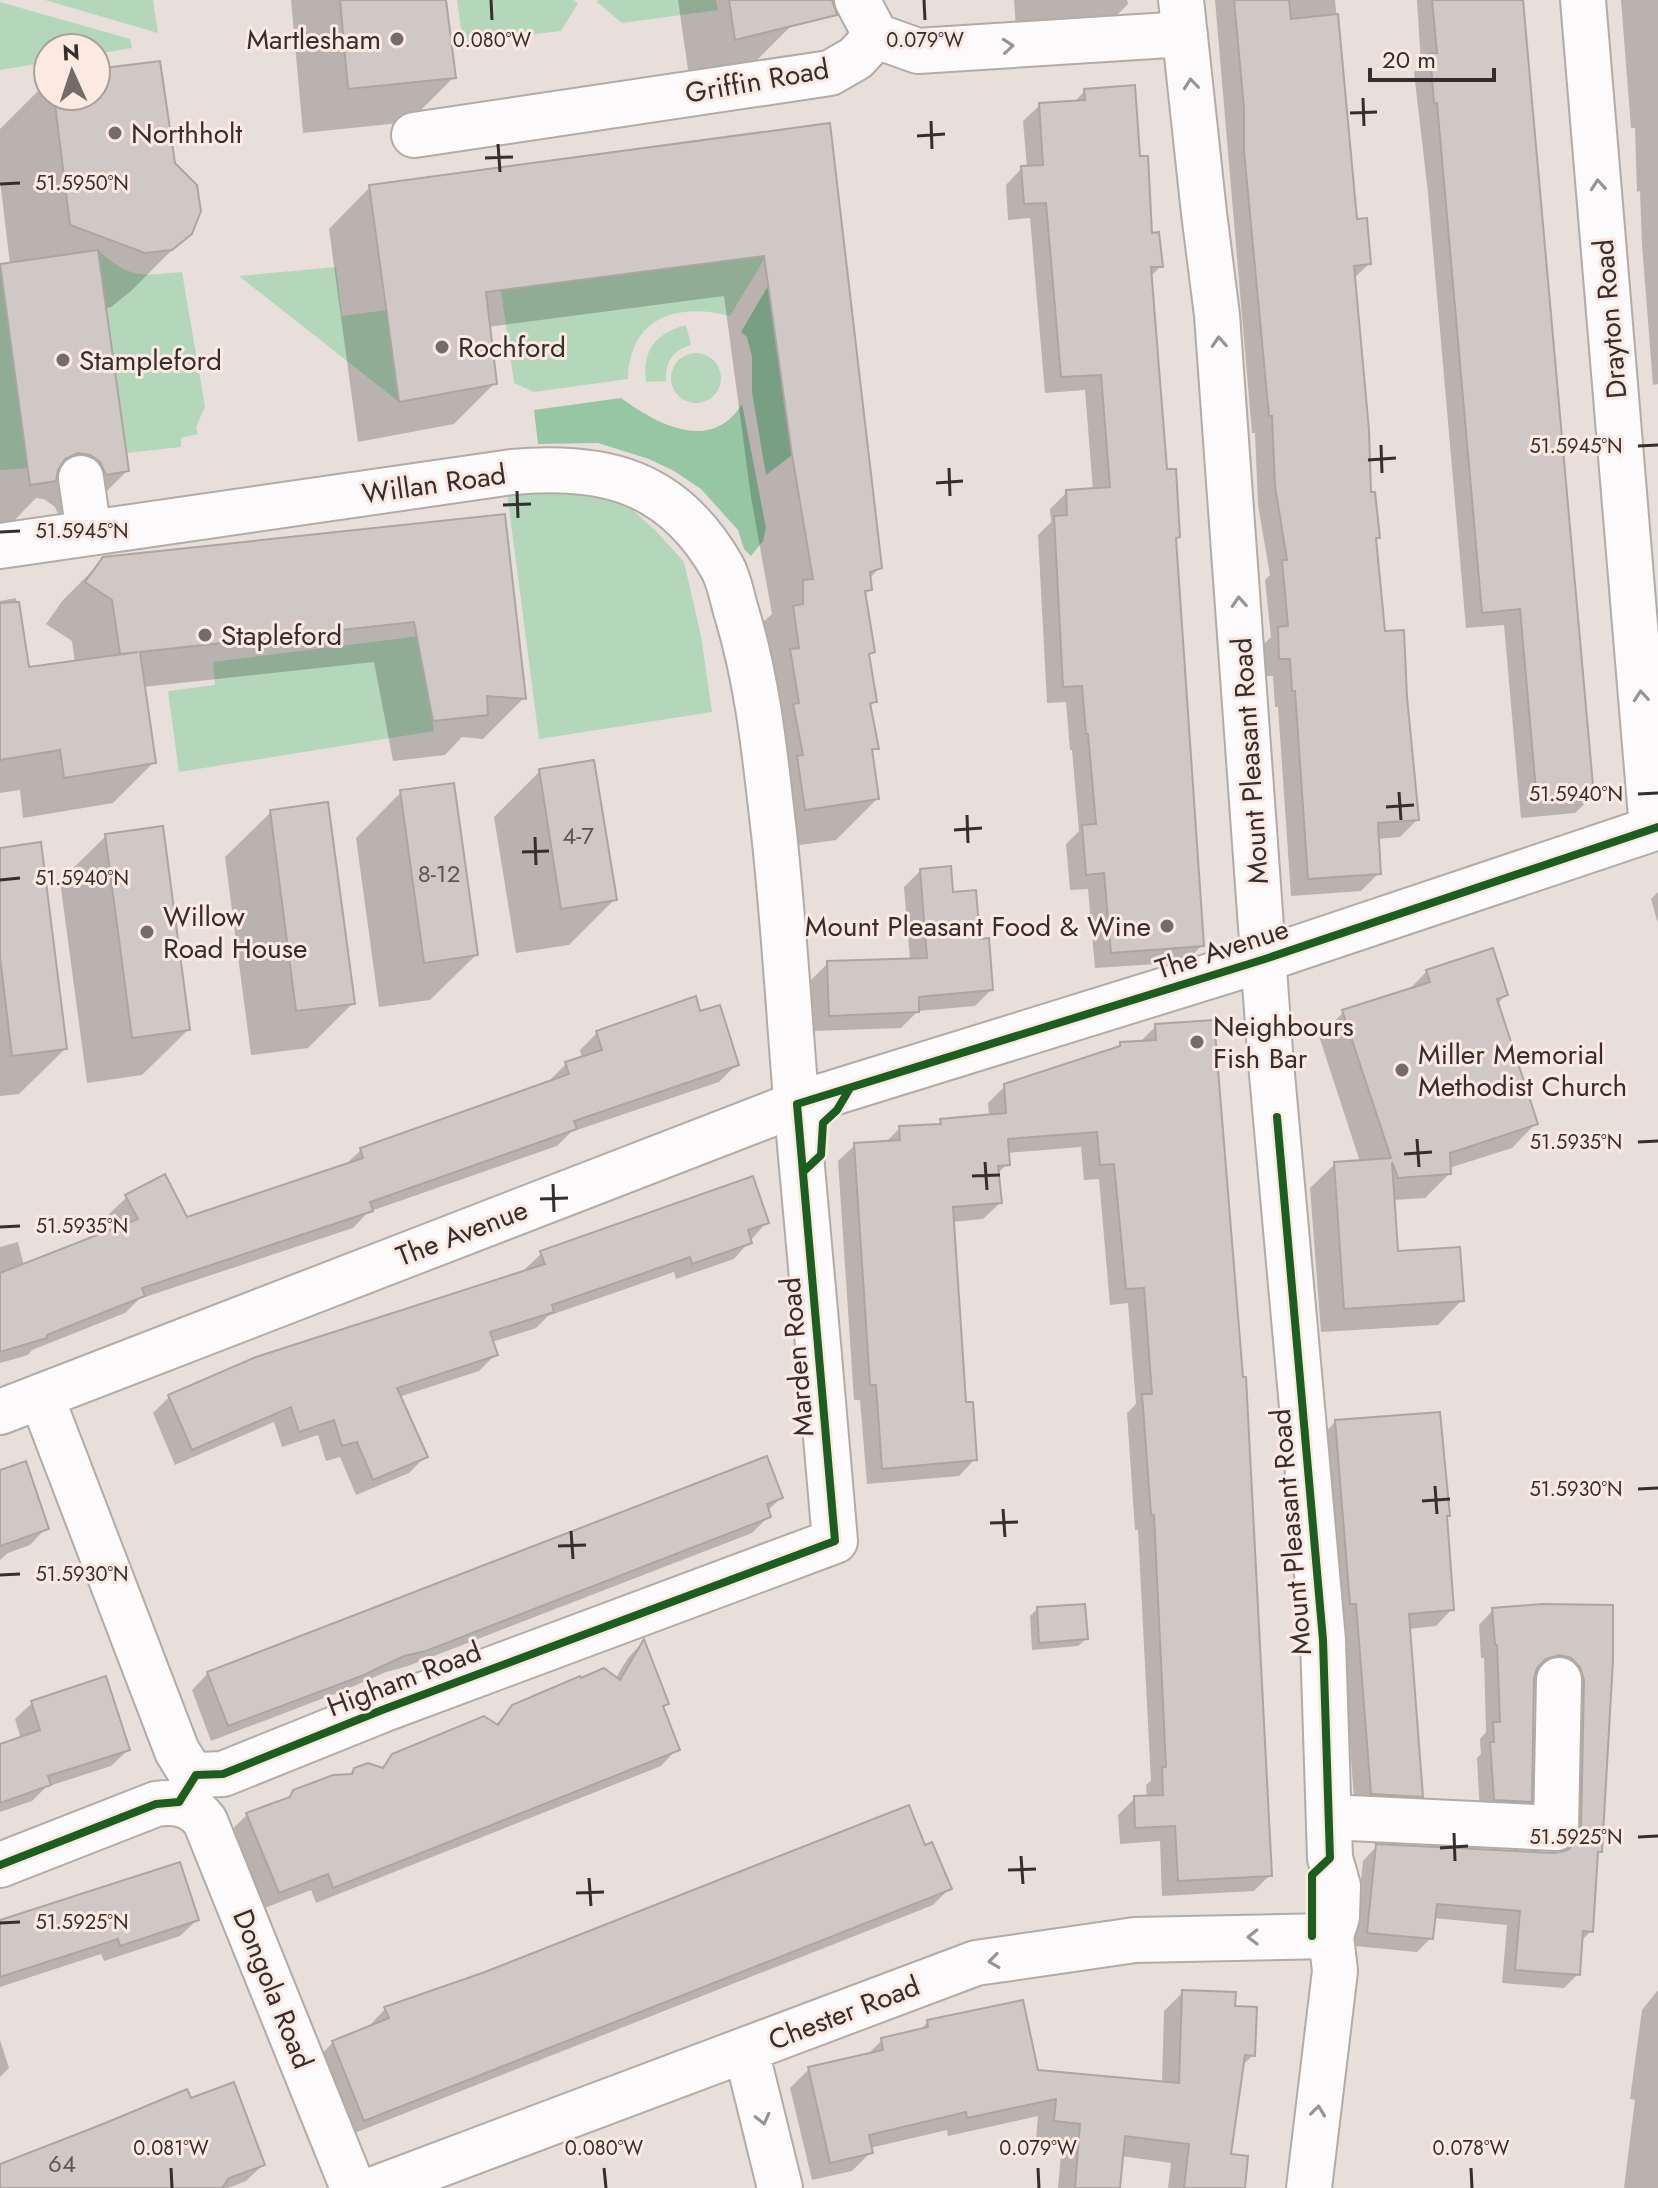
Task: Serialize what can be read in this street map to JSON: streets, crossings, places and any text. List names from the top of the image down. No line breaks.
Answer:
{"streets":{"street":["Griffin Road","Drayton Road","Willan Road","Mount Pleasant Road","The Avenue","Marden Road","Higham Road","Dongola Road","Chester Road"]},"crossings":[["Griffin Road","Mount Pleasant Road"],["Drayton Road","The Avenue"],["Willan Road","The Avenue"],["Willan Road","Marden Road"],["Mount Pleasant Road","The Avenue"],["Mount Pleasant Road","Chester Road"],["The Avenue","Marden Road"],["The Avenue","Dongola Road"],["Marden Road","Higham Road"],["Higham Road","Dongola Road"]],"one_way":["Griffin Road","Drayton Road","Mount Pleasant Road","Chester Road"],"places":["Martlesham","Northholt","Rochford","Stampleford","Stapleford","Mount Pleasant Food & Wine","Willow Road House","Neighbours Fish Bar","Miller Memorial Methodist Church"],"house_numbers":["4-7","8-12","64"],"scale_bar":"20 m","north":"top","coordinates":["0.080°W","0.079°W","51.5950°N","51.5945°N","51.5940°N","51.5935°N","51.5930°N","51.5925°N","0.081°W","0.078°W"]}
